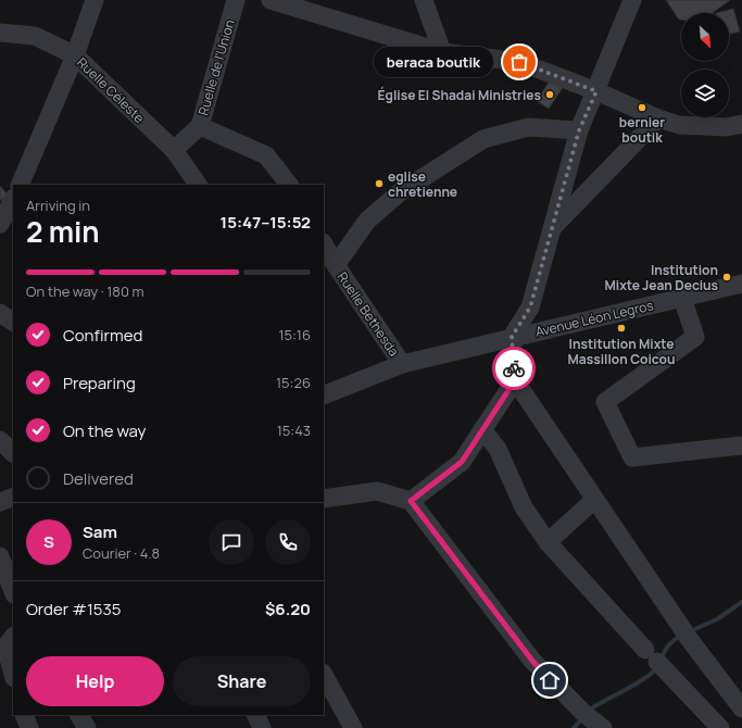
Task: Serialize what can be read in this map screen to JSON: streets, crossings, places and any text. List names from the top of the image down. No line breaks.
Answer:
{"streets":{"street":["Ruelle de l'Union","Ruelle Céleste","Ruelle Bethesda","Avenue Léon Legros"]},"crossings":[["Ruelle de l'Union","Ruelle Céleste"],["Ruelle Bethesda","Avenue Léon Legros"]],"places":["beraca boutik","Église El Shadai Ministries","bernier boutik","eglise chretienne","Institution Mixte Jean Decius","Institution Mixte Massillon Coicou"],"north":"bottom right","page":{"bubble":"beraca boutik","heading":["2 min","Arriving in","15:47–15:52"],"panel":["Sam","Courier · 4.8","Order #1535","$6.20"],"bar":"On the way · 180 m","list":[["Confirmed","15:16"],["Preparing","15:26"],["On the way","15:43"],"Delivered"],"round":"S","buttons":["Help","Share"]}}
